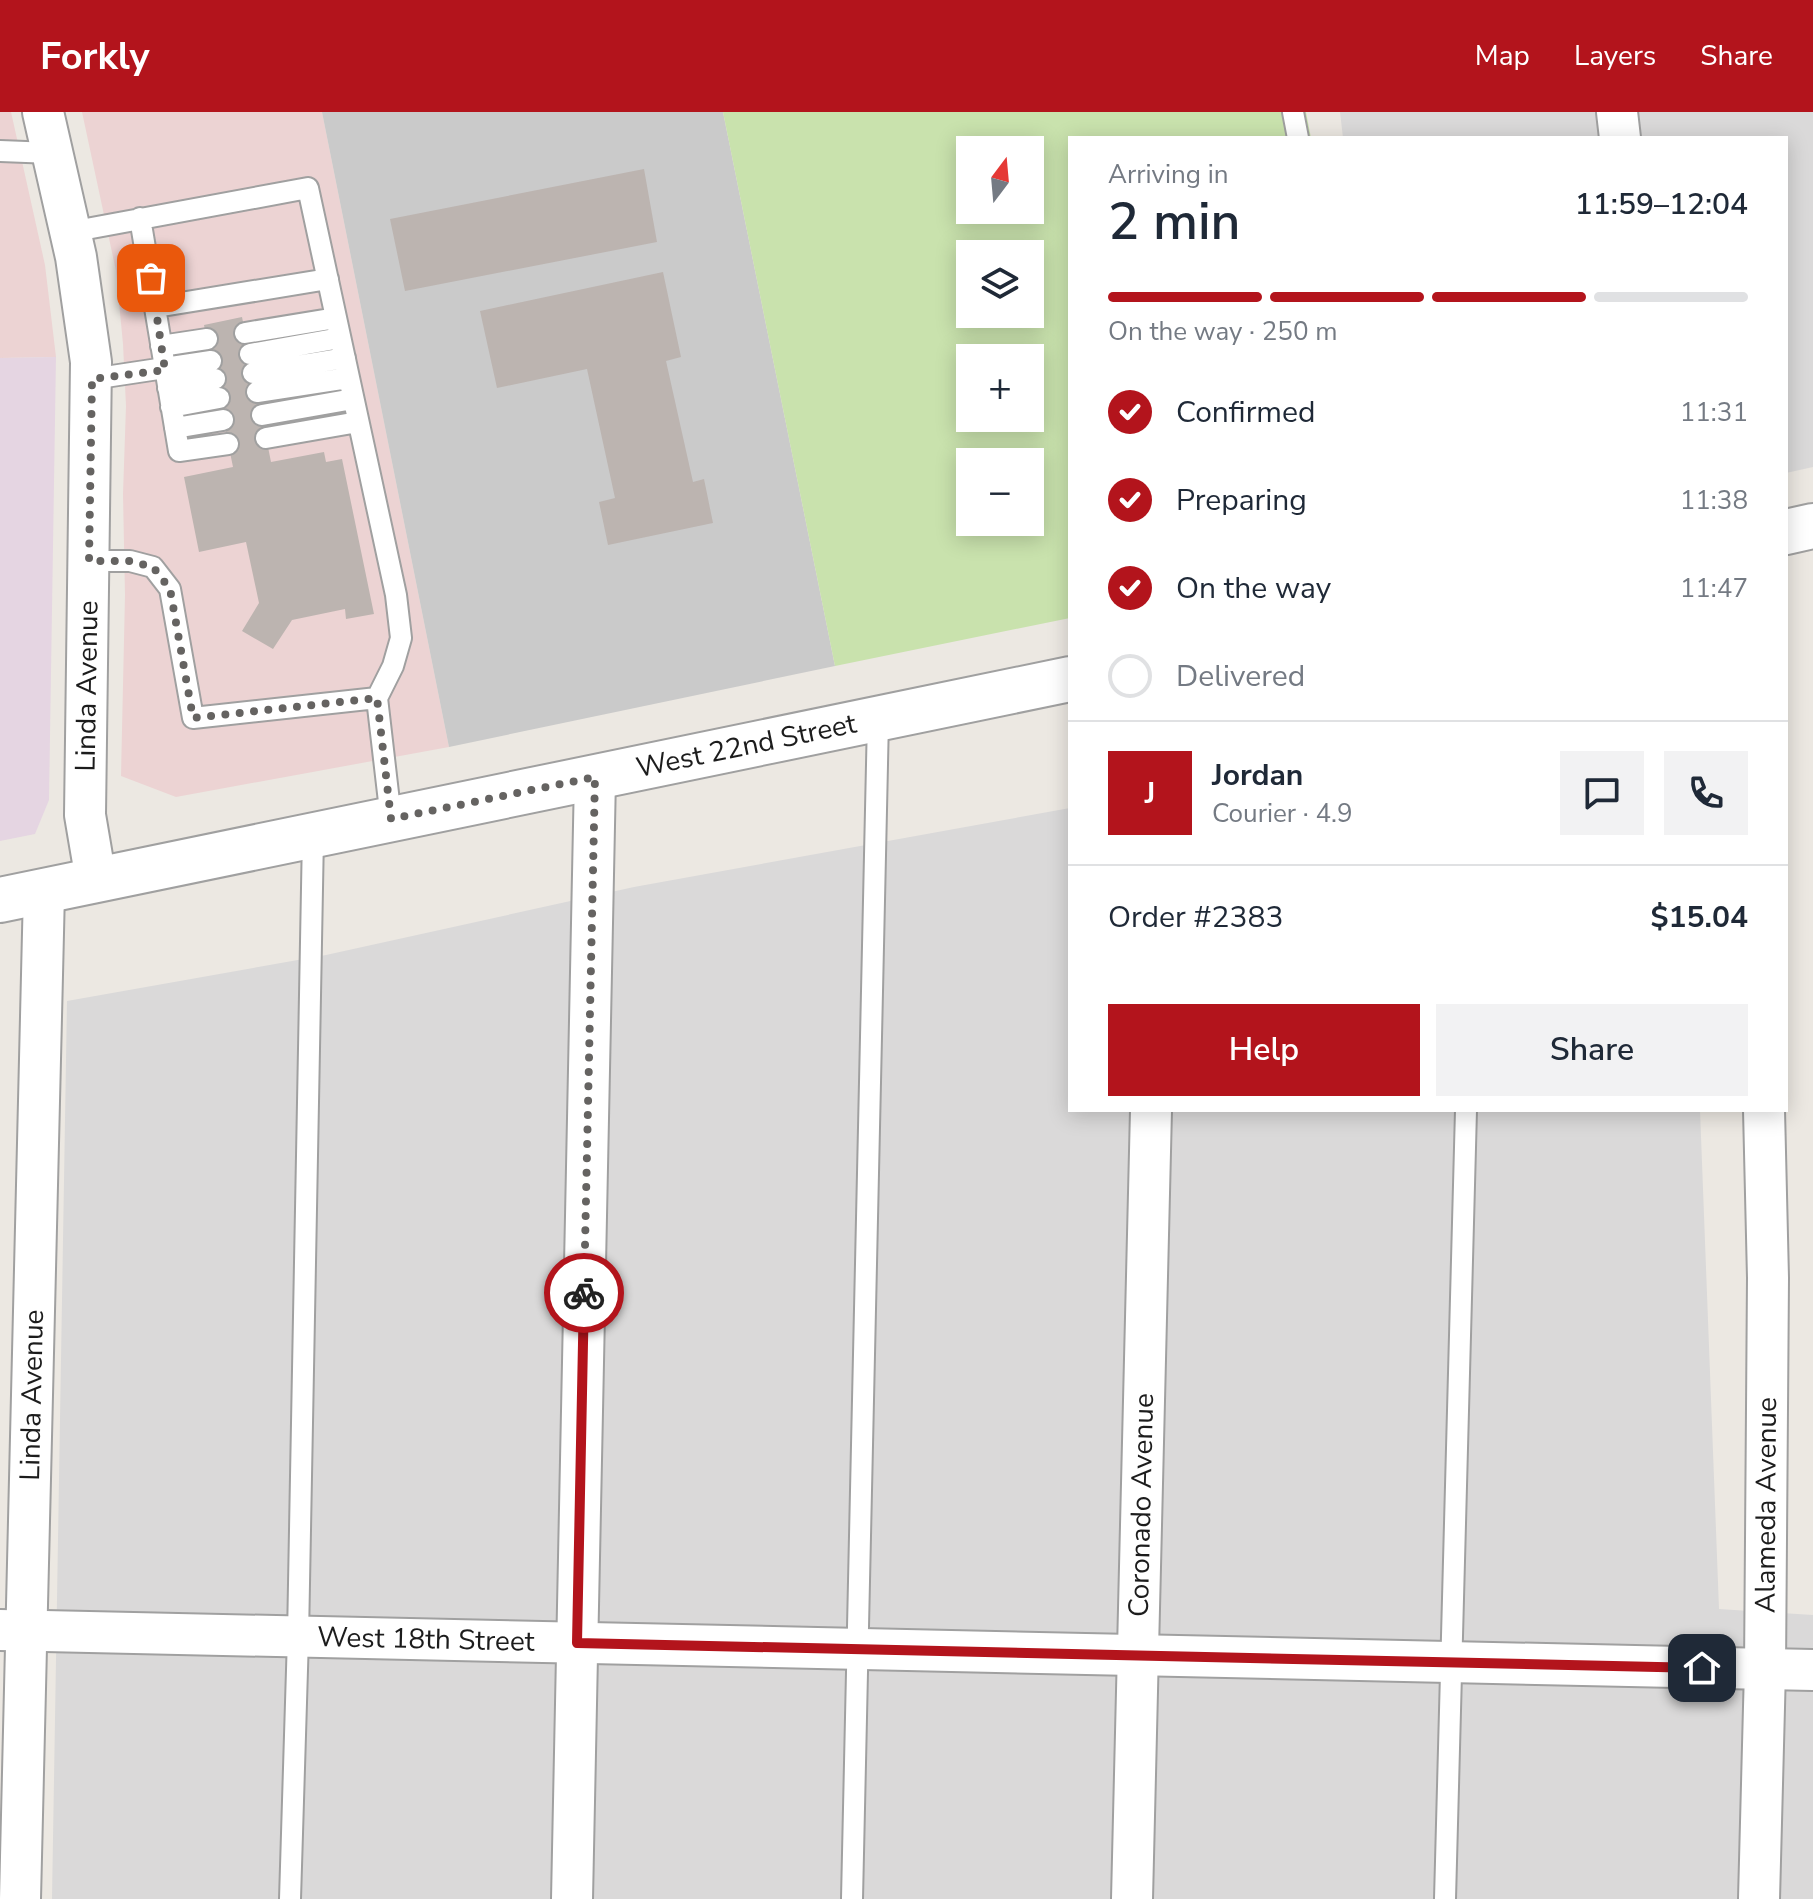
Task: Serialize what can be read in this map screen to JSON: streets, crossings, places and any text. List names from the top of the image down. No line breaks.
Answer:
{"streets":{"street":["Linda Avenue","West 22nd Street","Coronado Avenue","Alameda Avenue","West 18th Street"]},"crossings":[["Linda Avenue","West 22nd Street"],["Linda Avenue","West 18th Street"],["Coronado Avenue","West 18th Street"],["Alameda Avenue","West 18th Street"]],"north":"top","page":{"header":"Forkly","nav":["Map","Layers","Share"],"map_buttons":["+","−"],"heading":["2 min","Arriving in","11:59–12:04"],"panel":["Jordan","Courier · 4.9","Order #2383","$15.04"],"bar":"On the way · 250 m","list":[["Confirmed","11:31"],["Preparing","11:38"],["On the way","11:47"],"Delivered"],"round":"J","buttons":["Help","Share"]}}
